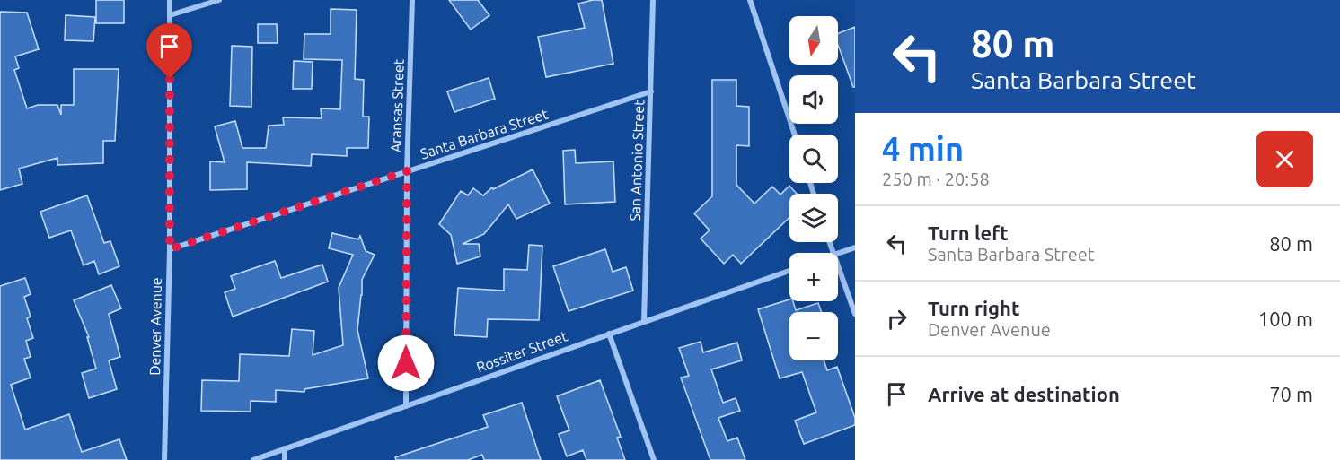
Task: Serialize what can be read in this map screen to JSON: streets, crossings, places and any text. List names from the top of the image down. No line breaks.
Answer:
{"streets":{"street":["Aransas Street","Santa Barbara Street","San Antonio Street","Denver Avenue","Rossiter Street"]},"crossings":[["Aransas Street","Santa Barbara Street"],["Aransas Street","Rossiter Street"],["Santa Barbara Street","San Antonio Street"],["Santa Barbara Street","Denver Avenue"],["San Antonio Street","Rossiter Street"]],"north":"bottom","page":{"turn":["80 m","Santa Barbara Street"],"map_buttons":["+","−"],"heading":["4 min","250 m · 20:58"],"list":[{"name":"Turn left","note":"Santa Barbara Street","value":"80 m"},{"name":"Turn right","note":"Denver Avenue","value":"100 m"},{"name":"Arrive at destination","value":"70 m"}]}}
